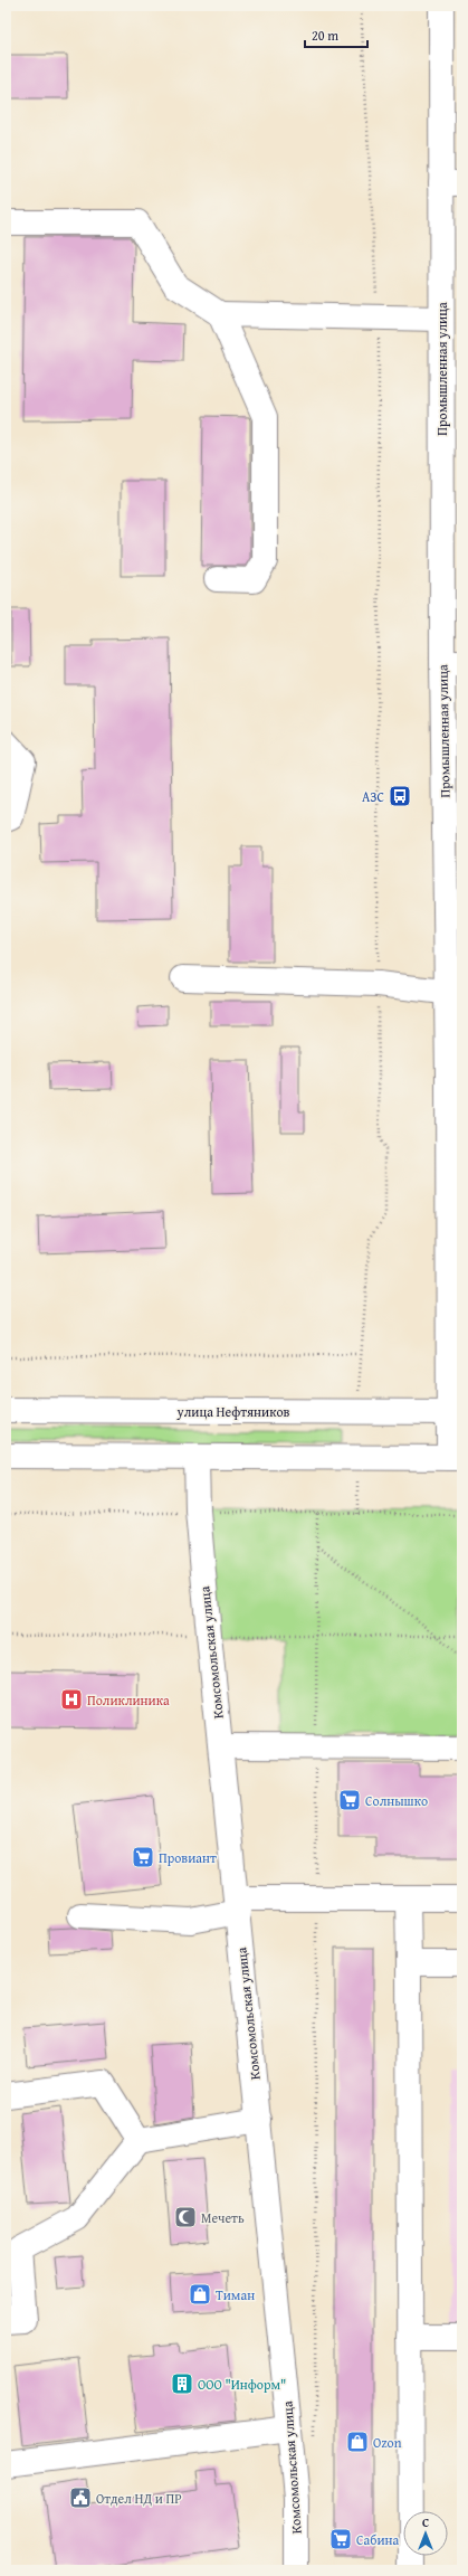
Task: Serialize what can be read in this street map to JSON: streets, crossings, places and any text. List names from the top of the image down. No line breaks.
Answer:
{"streets":{"main road":["Промышленная улица","улица Нефтяников","Комсомольская улица"]},"crossings":[["Промышленная улица","улица Нефтяников"]],"places":{"bus stop":["АЗС"],"hospital":["Поликлиника"],"supermarket":["Солнышко","Провиант","Сабина"],"mosque":["Мечеть"],"shop":["Тиман","Ozon"],"building":["ООО \"Информ\""],"public building":["Отдел НД и ПР"]},"scale_bar":"20 m","north":"top"}
